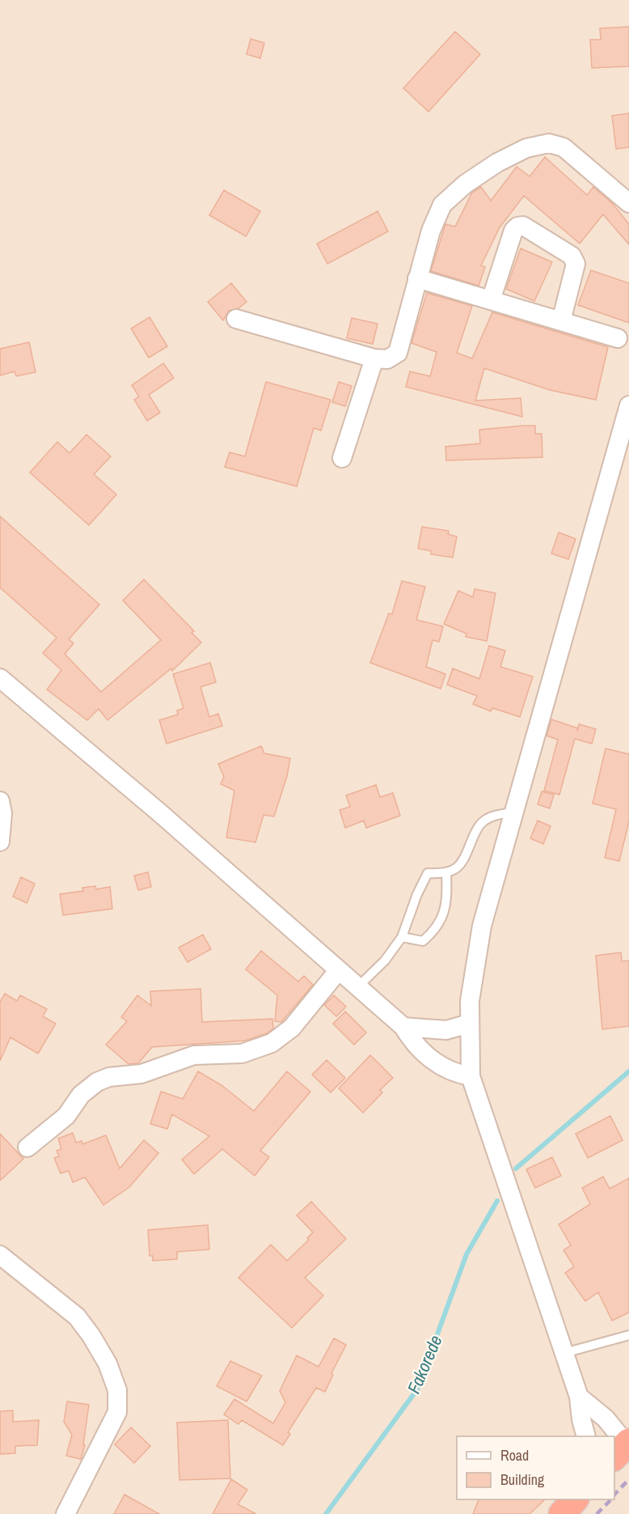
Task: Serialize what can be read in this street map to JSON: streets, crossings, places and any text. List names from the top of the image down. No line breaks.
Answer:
{"water":["Fakorede"],"legend":["Road","Building"]}
